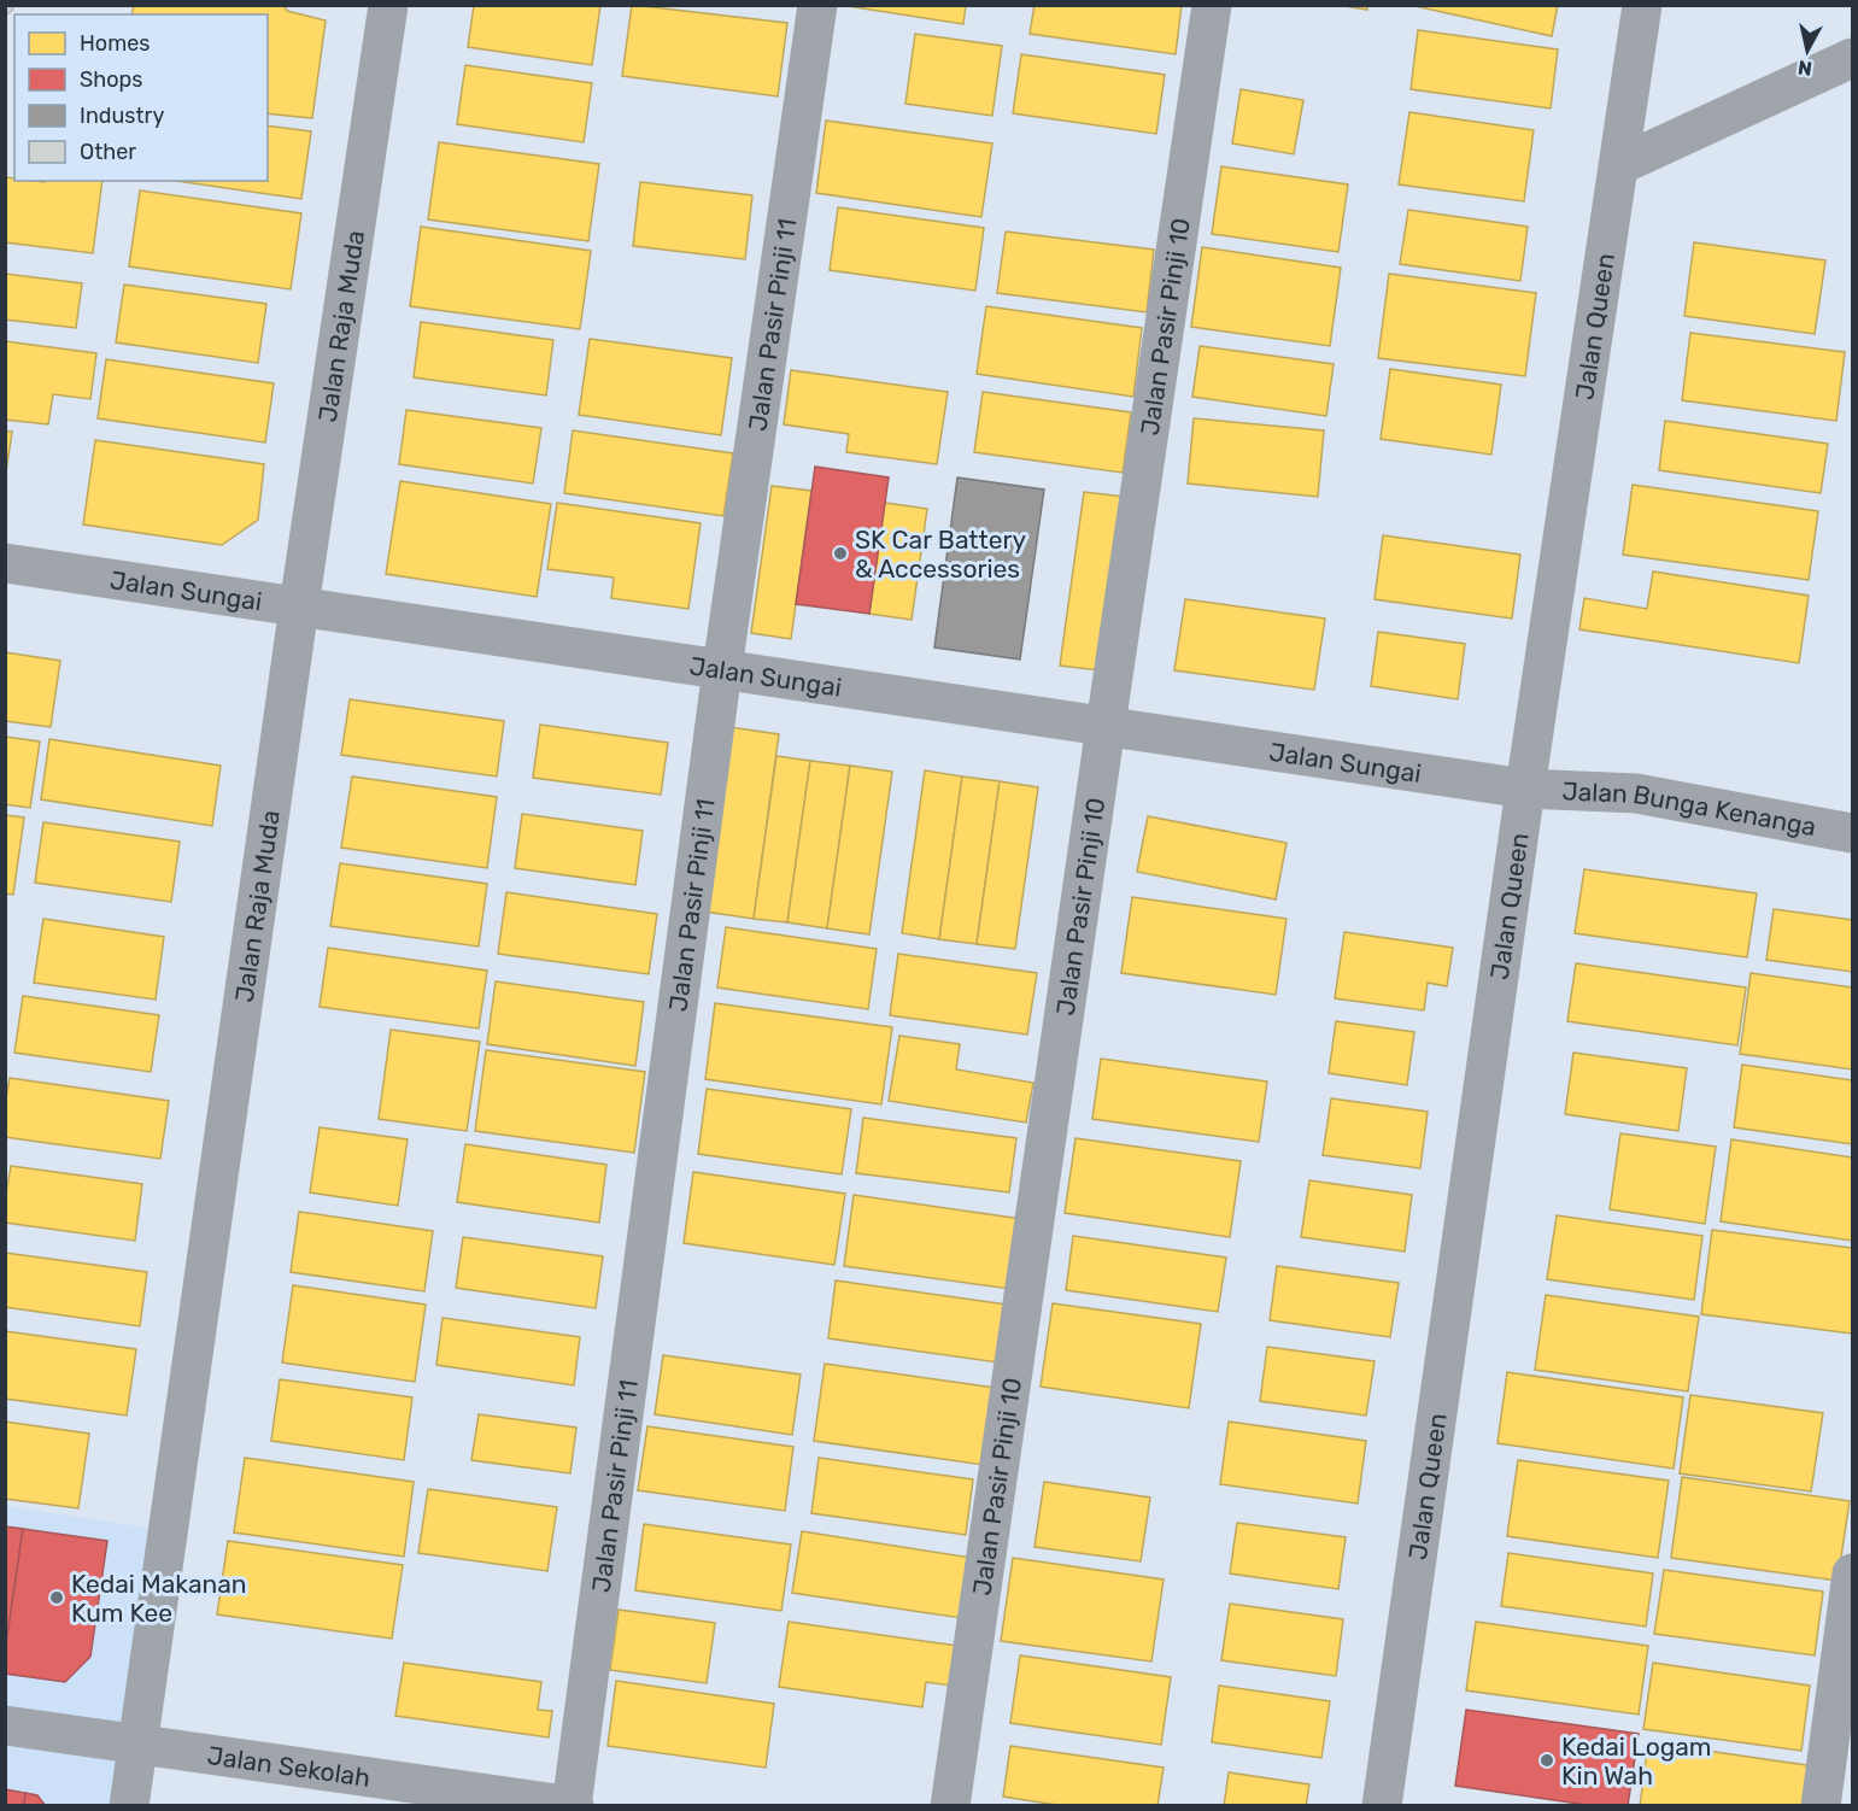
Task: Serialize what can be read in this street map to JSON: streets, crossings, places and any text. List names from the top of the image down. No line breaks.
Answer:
{"streets":{"street":["Jalan Pasir Pinji 11","Jalan Raja Muda","Jalan Pasir Pinji 10","Jalan Queen","Jalan Sungai","Jalan Bunga Kenanga","Jalan Sekolah"]},"crossings":[["Jalan Pasir Pinji 11","Jalan Sungai"],["Jalan Pasir Pinji 11","Jalan Sekolah"],["Jalan Raja Muda","Jalan Sungai"],["Jalan Raja Muda","Jalan Sekolah"],["Jalan Pasir Pinji 10","Jalan Sungai"],["Jalan Queen","Jalan Sungai"],["Jalan Queen","Jalan Bunga Kenanga"],["Jalan Sungai","Jalan Bunga Kenanga"]],"places":["SK Car Battery & Accessories","Kedai Makanan Kum Kee","Kedai Logam Kin Wah"],"legend":["Homes","Shops","Industry","Other"],"north":"bottom"}
